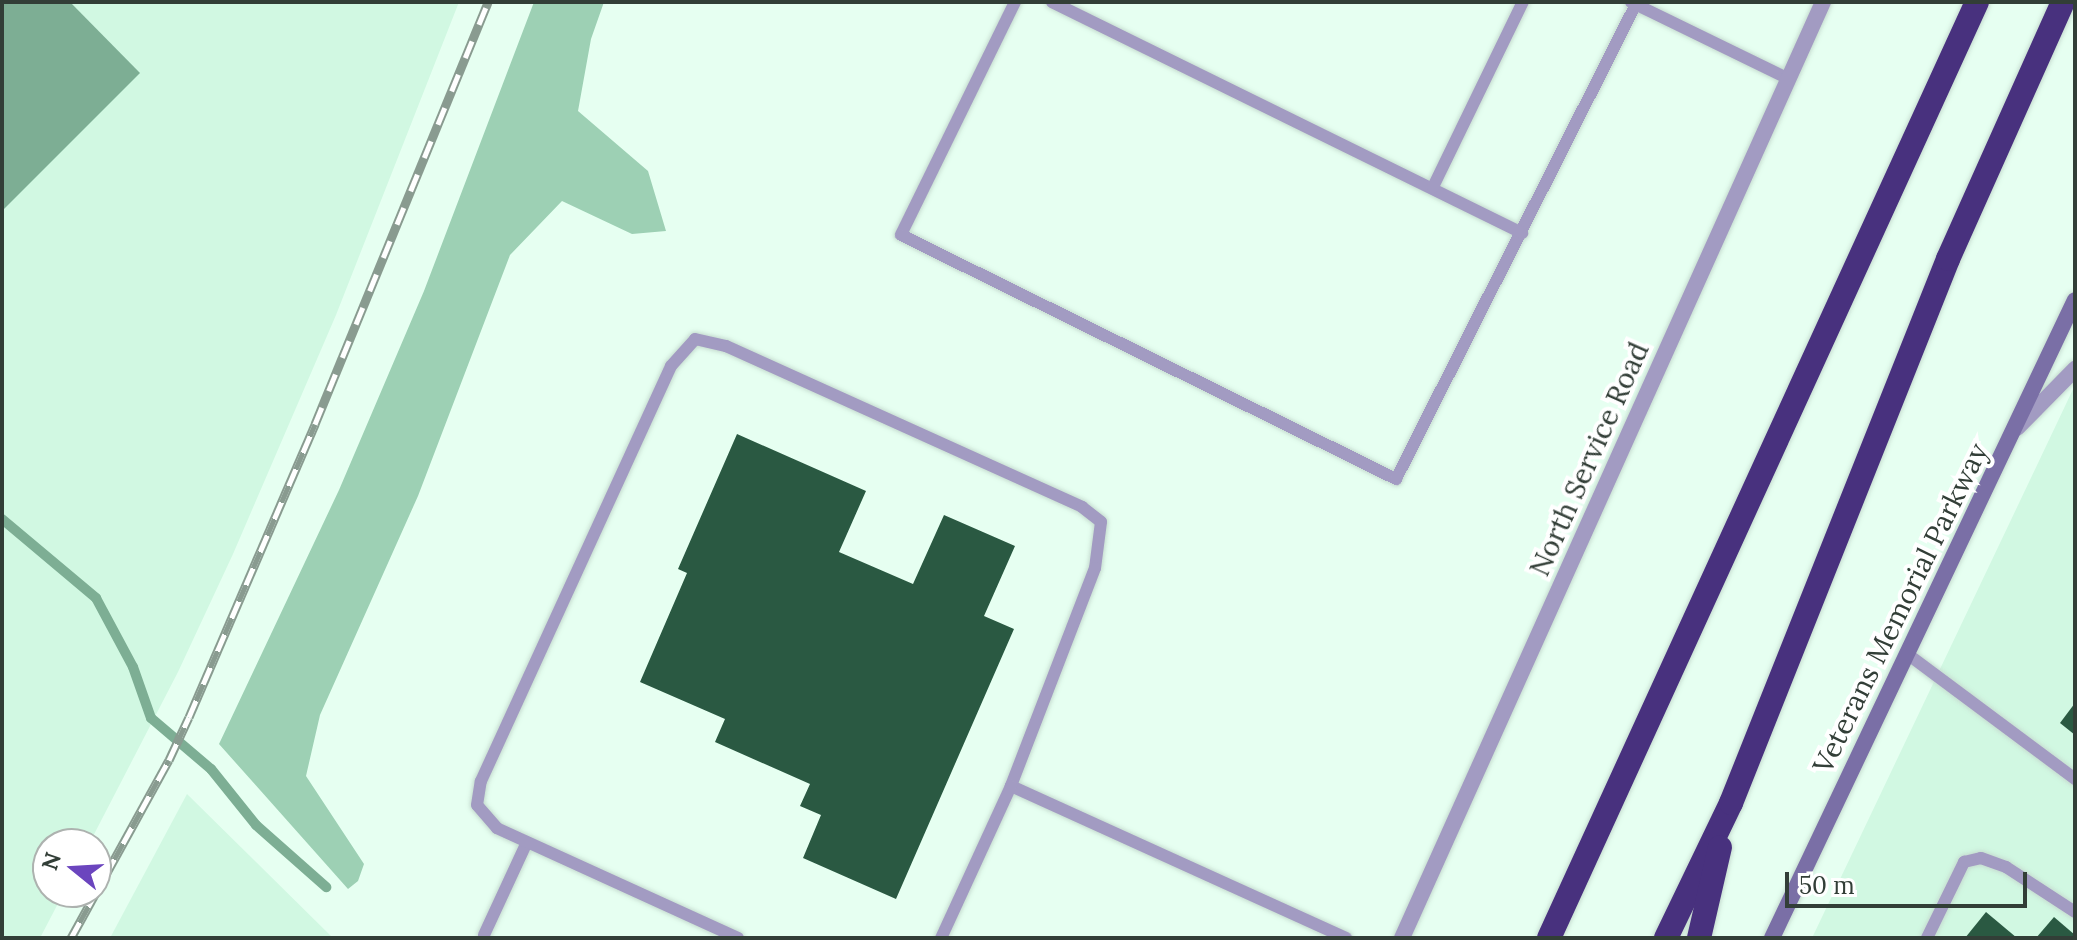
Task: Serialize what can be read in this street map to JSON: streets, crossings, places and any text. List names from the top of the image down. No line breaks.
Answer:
{"streets":{"main road":["Veterans Memorial Parkway"],"street":["North Service Road"]},"scale_bar":"50 m","north":"left"}
